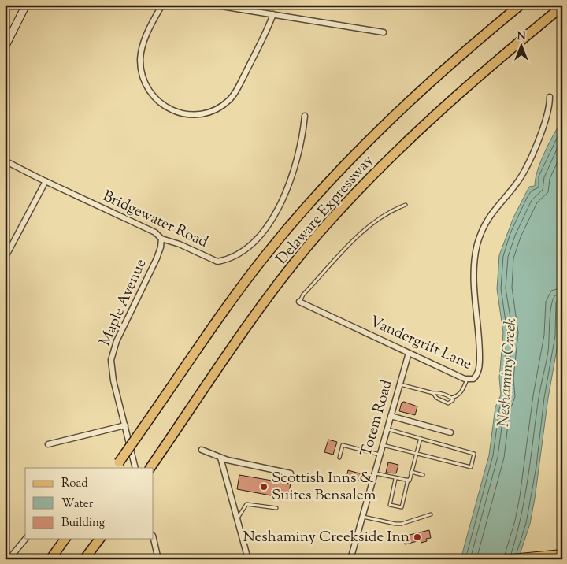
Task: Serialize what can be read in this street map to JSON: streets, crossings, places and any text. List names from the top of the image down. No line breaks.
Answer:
{"streets":{"highway":["Delaware Expressway"],"street":["Bridgewater Road","Maple Avenue","Vandergrift Lane","Totem Road"]},"crossings":[["Bridgewater Road","Maple Avenue"],["Vandergrift Lane","Totem Road"]],"water":["Neshaminy Creek"],"places":["Scottish Inns & Suites Bensalem","Neshaminy Creekside Inn"],"legend":["Road","Water","Building"],"north":"top"}
